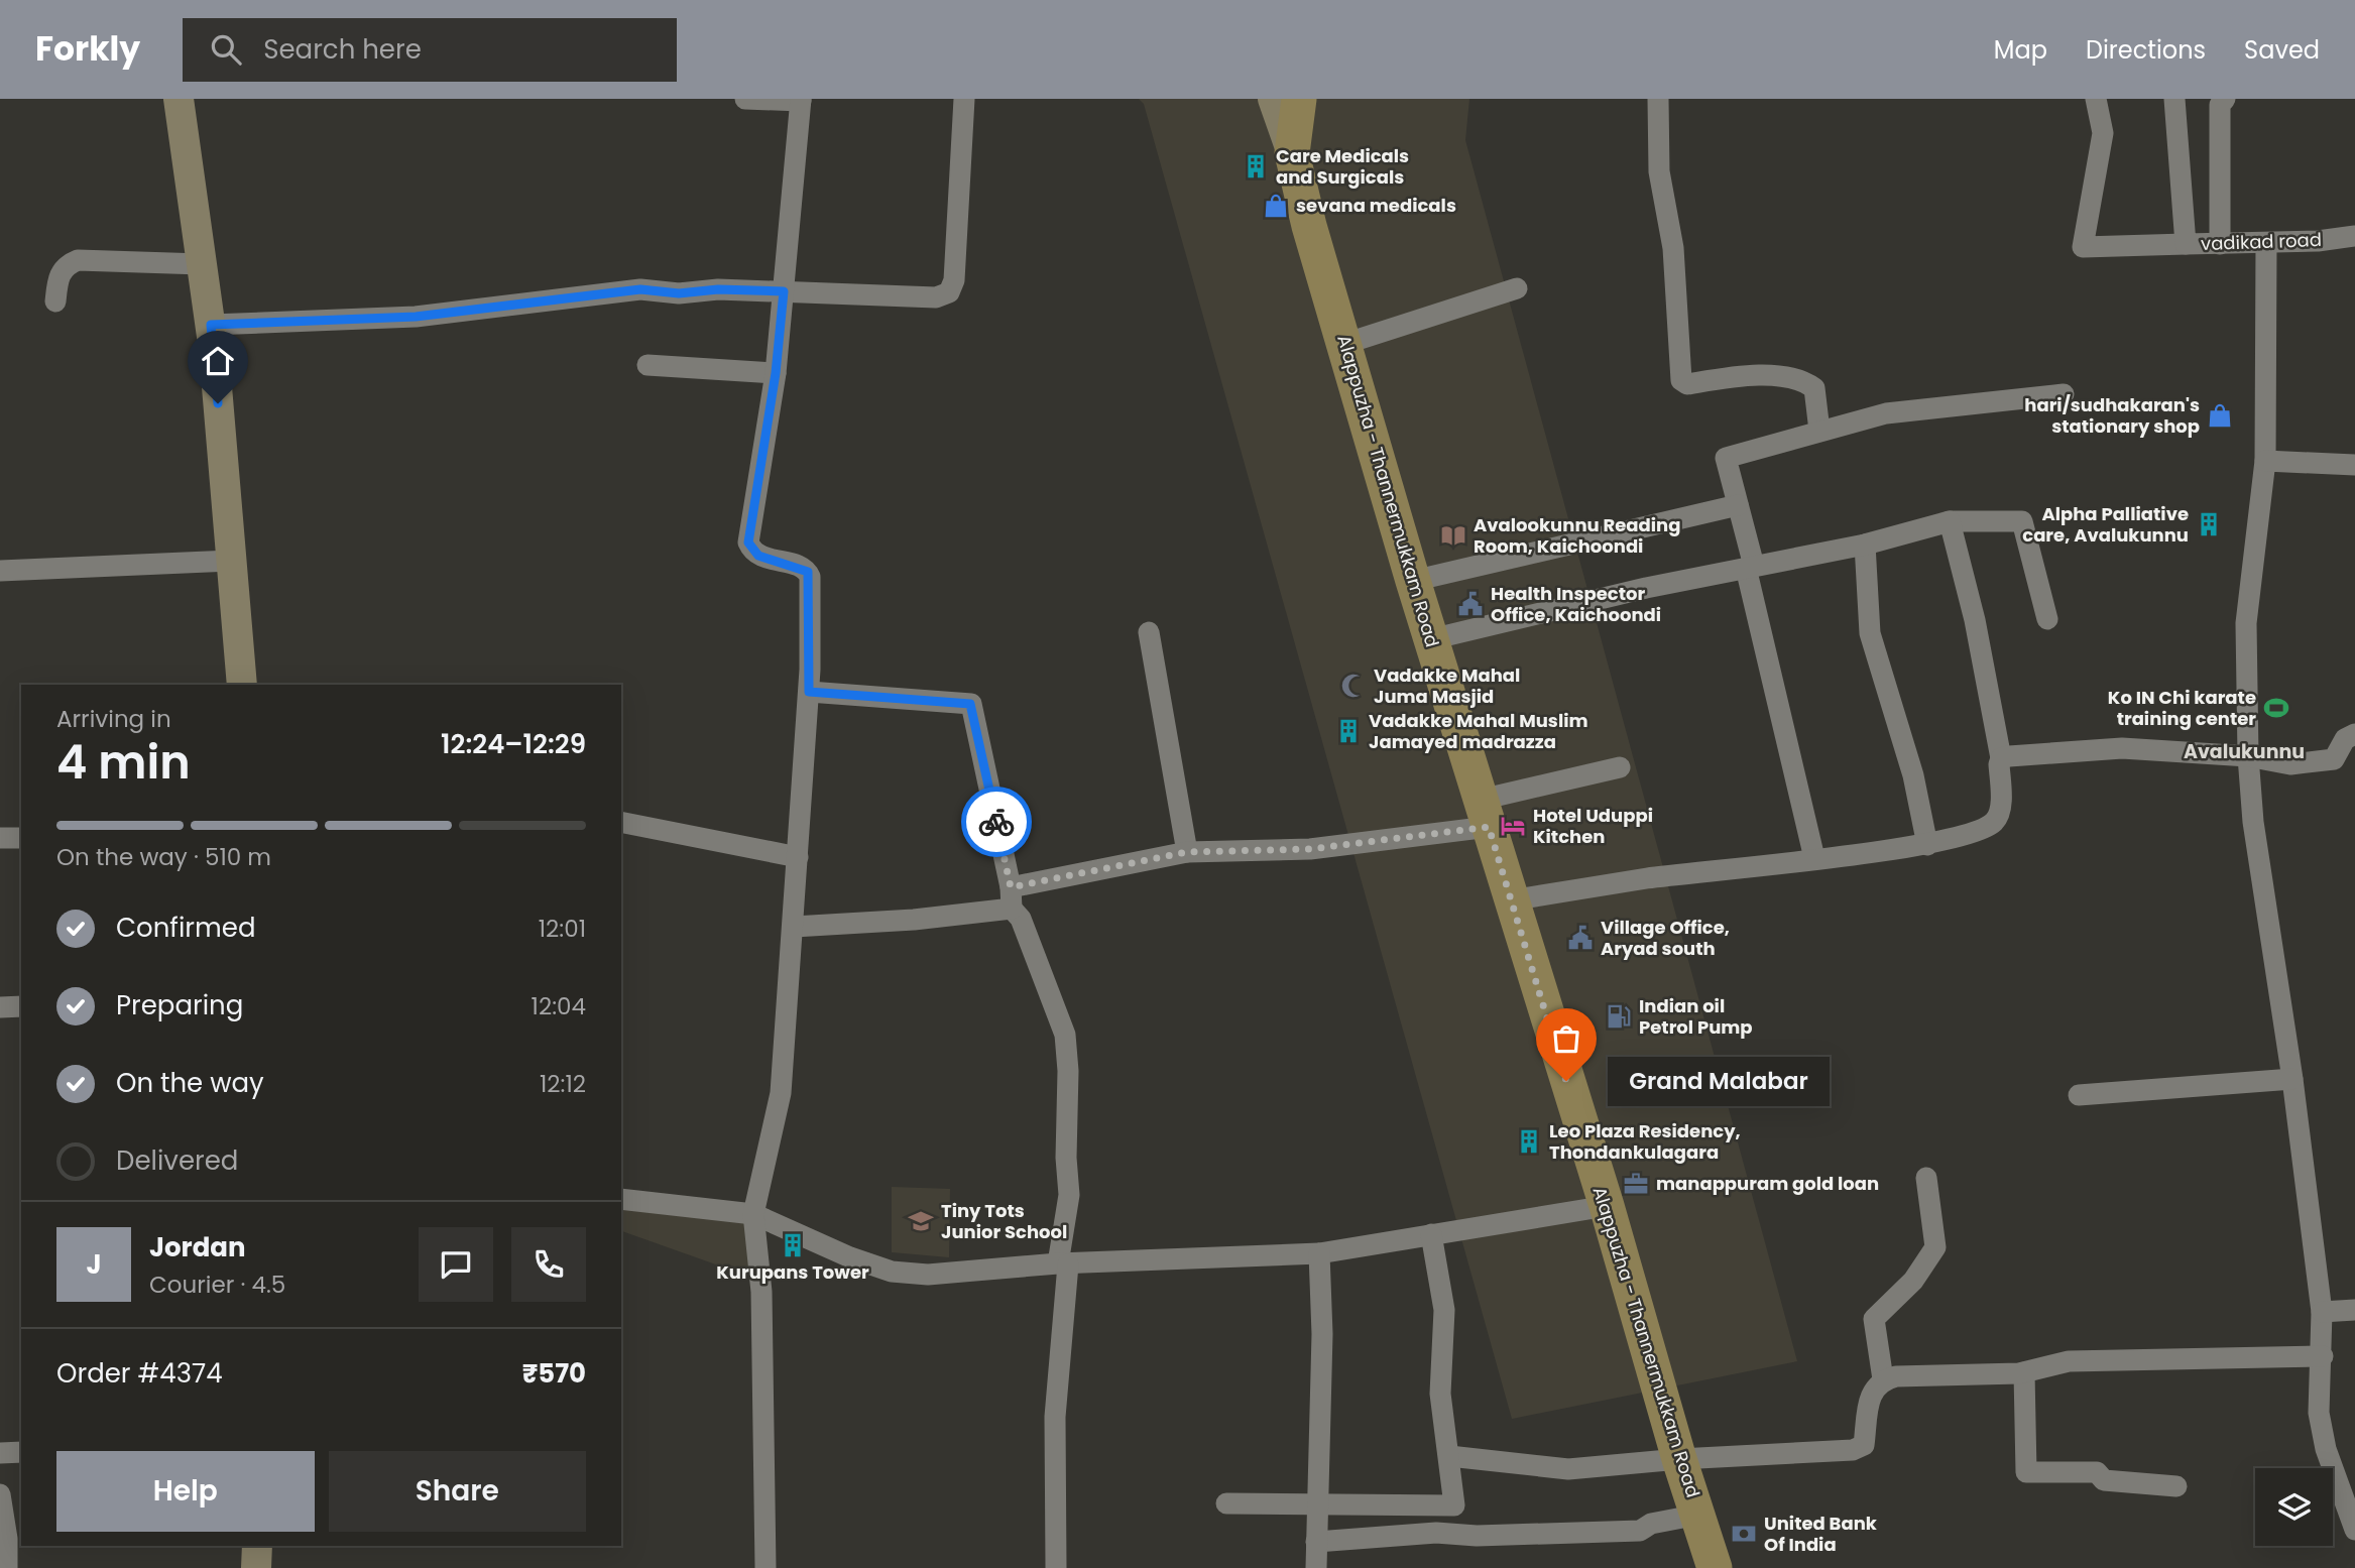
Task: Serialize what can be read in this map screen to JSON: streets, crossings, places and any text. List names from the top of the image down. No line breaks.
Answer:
{"streets":{"main road":["Alappuzha - Thannermukkam Road"],"street":["vadikad road"]},"districts":["Avalukunnu"],"places":{"building":["Care Medicals and Surgicals","Alpha Palliative care, Avalukunnu","Vadakke Mahal Muslim Jamayed madrazza","Leo Plaza Residency, Thondankulagara","Kurupans Tower"],"shop":["sevana medicals","hari/sudhakaran's stationary shop"],"library":["Avalookunnu Reading Room, Kaichoondi"],"public building":["Health Inspector Office, Kaichoondi","Village Office, Aryad south"],"mosque":["Vadakke Mahal Juma Masjid"],"sports":["Ko IN Chi karate training center"],"hotel":["Hotel Uduppi Kitchen"],"fuel station":["Indian oil Petrol Pump"],"other":["Grand Malabar"],"office":["manappuram gold loan"],"school or university":["Tiny Tots Junior School"],"bank":["United Bank Of India"]},"page":{"header":"Forkly","search":"Search here","nav":["Map","Directions","Saved"],"heading":["4 min","Arriving in","12:24–12:29"],"panel":["Jordan","Courier · 4.5","Order #4374","₹570"],"bar":"On the way · 510 m","list":[["Confirmed","12:01"],["Preparing","12:04"],["On the way","12:12"],"Delivered"],"bubble":"Grand Malabar","round":"J","buttons":["Help","Share"]}}
